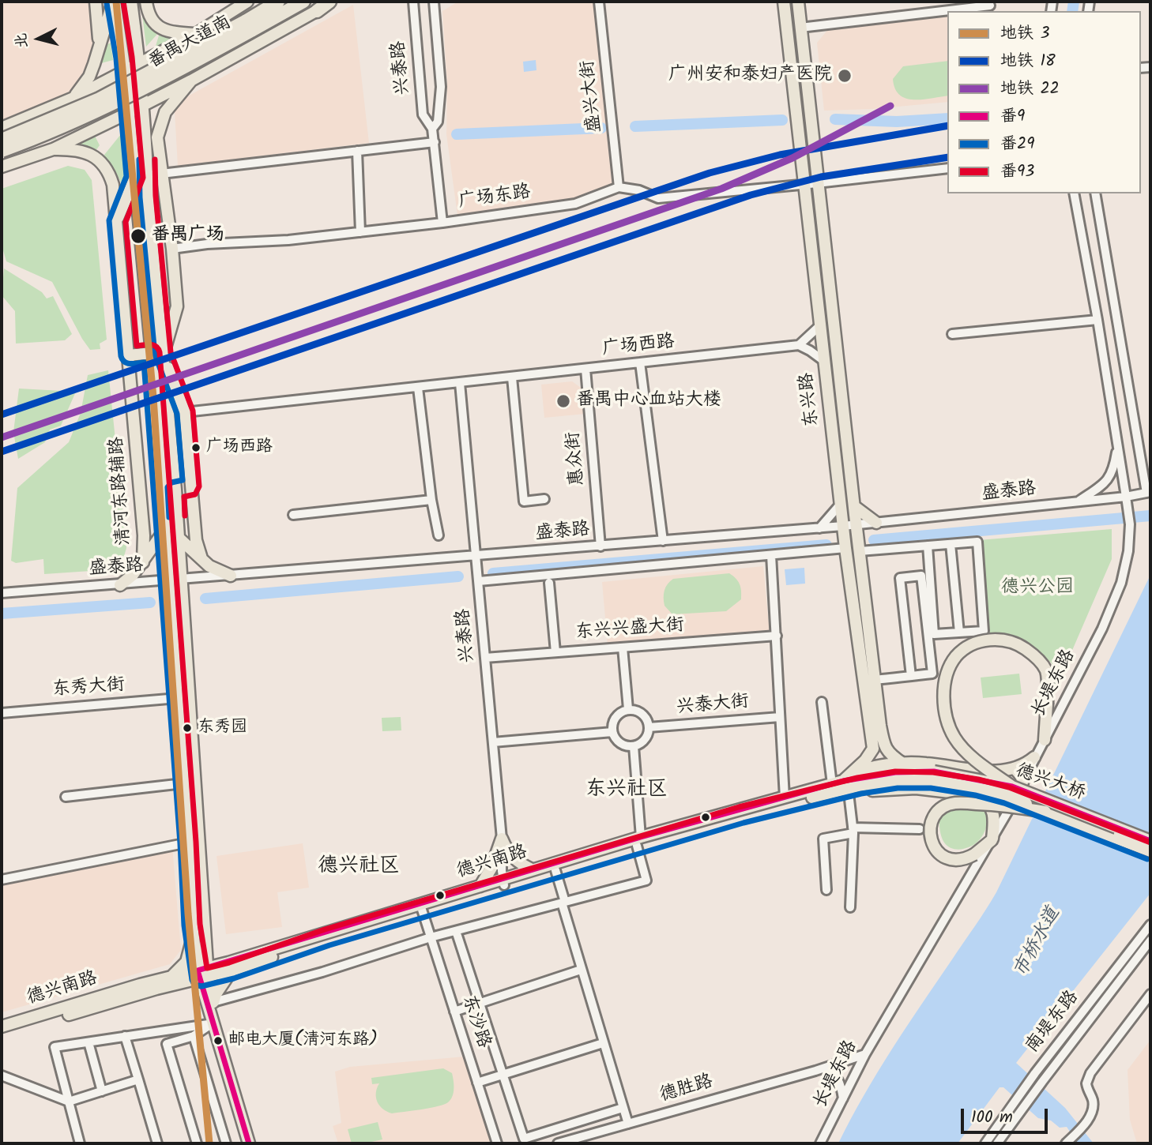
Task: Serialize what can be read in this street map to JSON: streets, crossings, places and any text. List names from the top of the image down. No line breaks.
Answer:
{"streets":{"highway":["番禺大道南"],"main road":["东兴路","清河东路辅路","德兴大桥","德兴南路"],"street":["兴泰路","盛兴大街","广场东路","广场西路","惠众街","盛泰路","东兴兴盛大街","长堤东路","东秀大街","兴泰大街","东沙路","南堤东路","德胜路"]},"crossings":[["兴泰路","广场东路"],["兴泰路","广场西路"],["兴泰路","盛泰路"],["兴泰路","东兴兴盛大街"],["兴泰路","德兴南路"],["盛兴大街","广场东路"],["广场西路","惠众街"],["东兴路","盛泰路"],["东兴路","德兴南路"],["惠众街","盛泰路"],["盛泰路","长堤东路"],["长堤东路","德兴大桥"],["长堤东路","德胜路"],["德兴大桥","德兴南路"],["德兴南路","东沙路"]],"districts":["东兴社区","德兴社区"],"water":["市桥水道"],"parks":["德兴公园"],"places":["广州安和泰妇产医院","番禺广场","番禺中心血站大楼","广场西路","东秀园","邮电大厦(清河东路)"],"lines":["metro line 3","transit line 番93","transit line 番29","metro line 22","metro line 18","transit line 番9"],"legend":["地铁 3","地铁 18","地铁 22","番9","番29","番93"],"scale_bar":"100 m","north":"left"}
